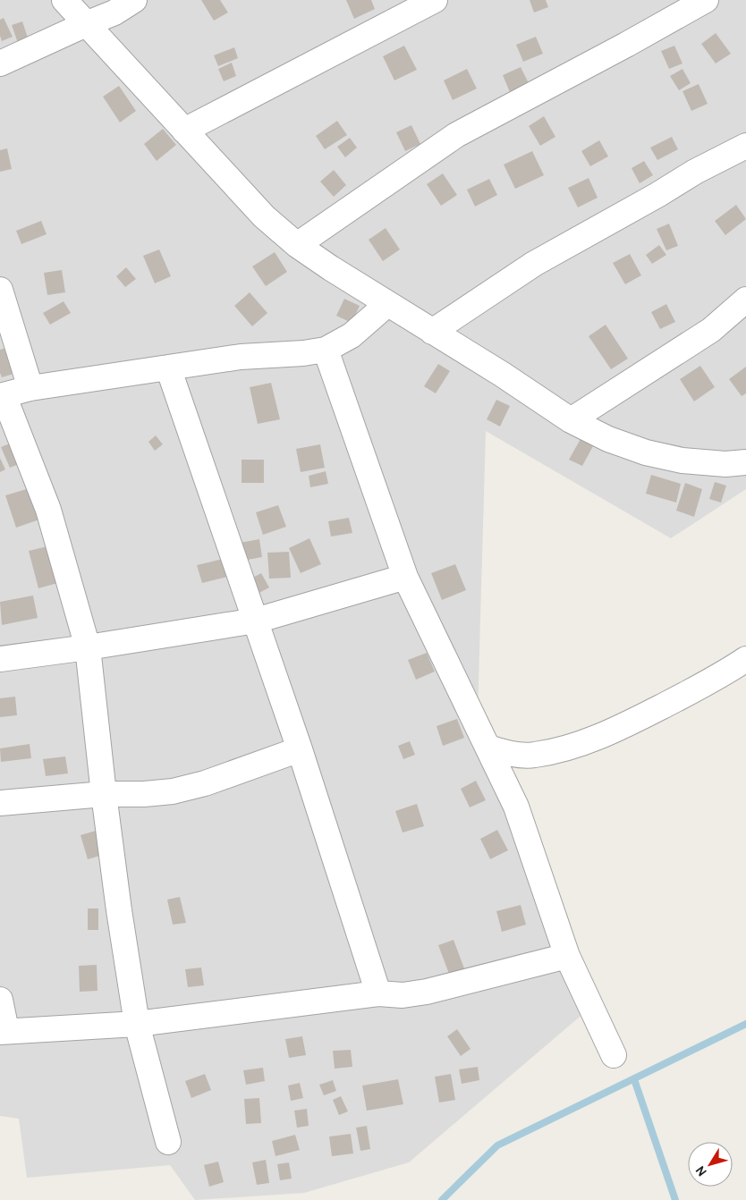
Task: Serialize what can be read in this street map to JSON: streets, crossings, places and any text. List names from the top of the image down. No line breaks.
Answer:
{"north":"bottom left"}
